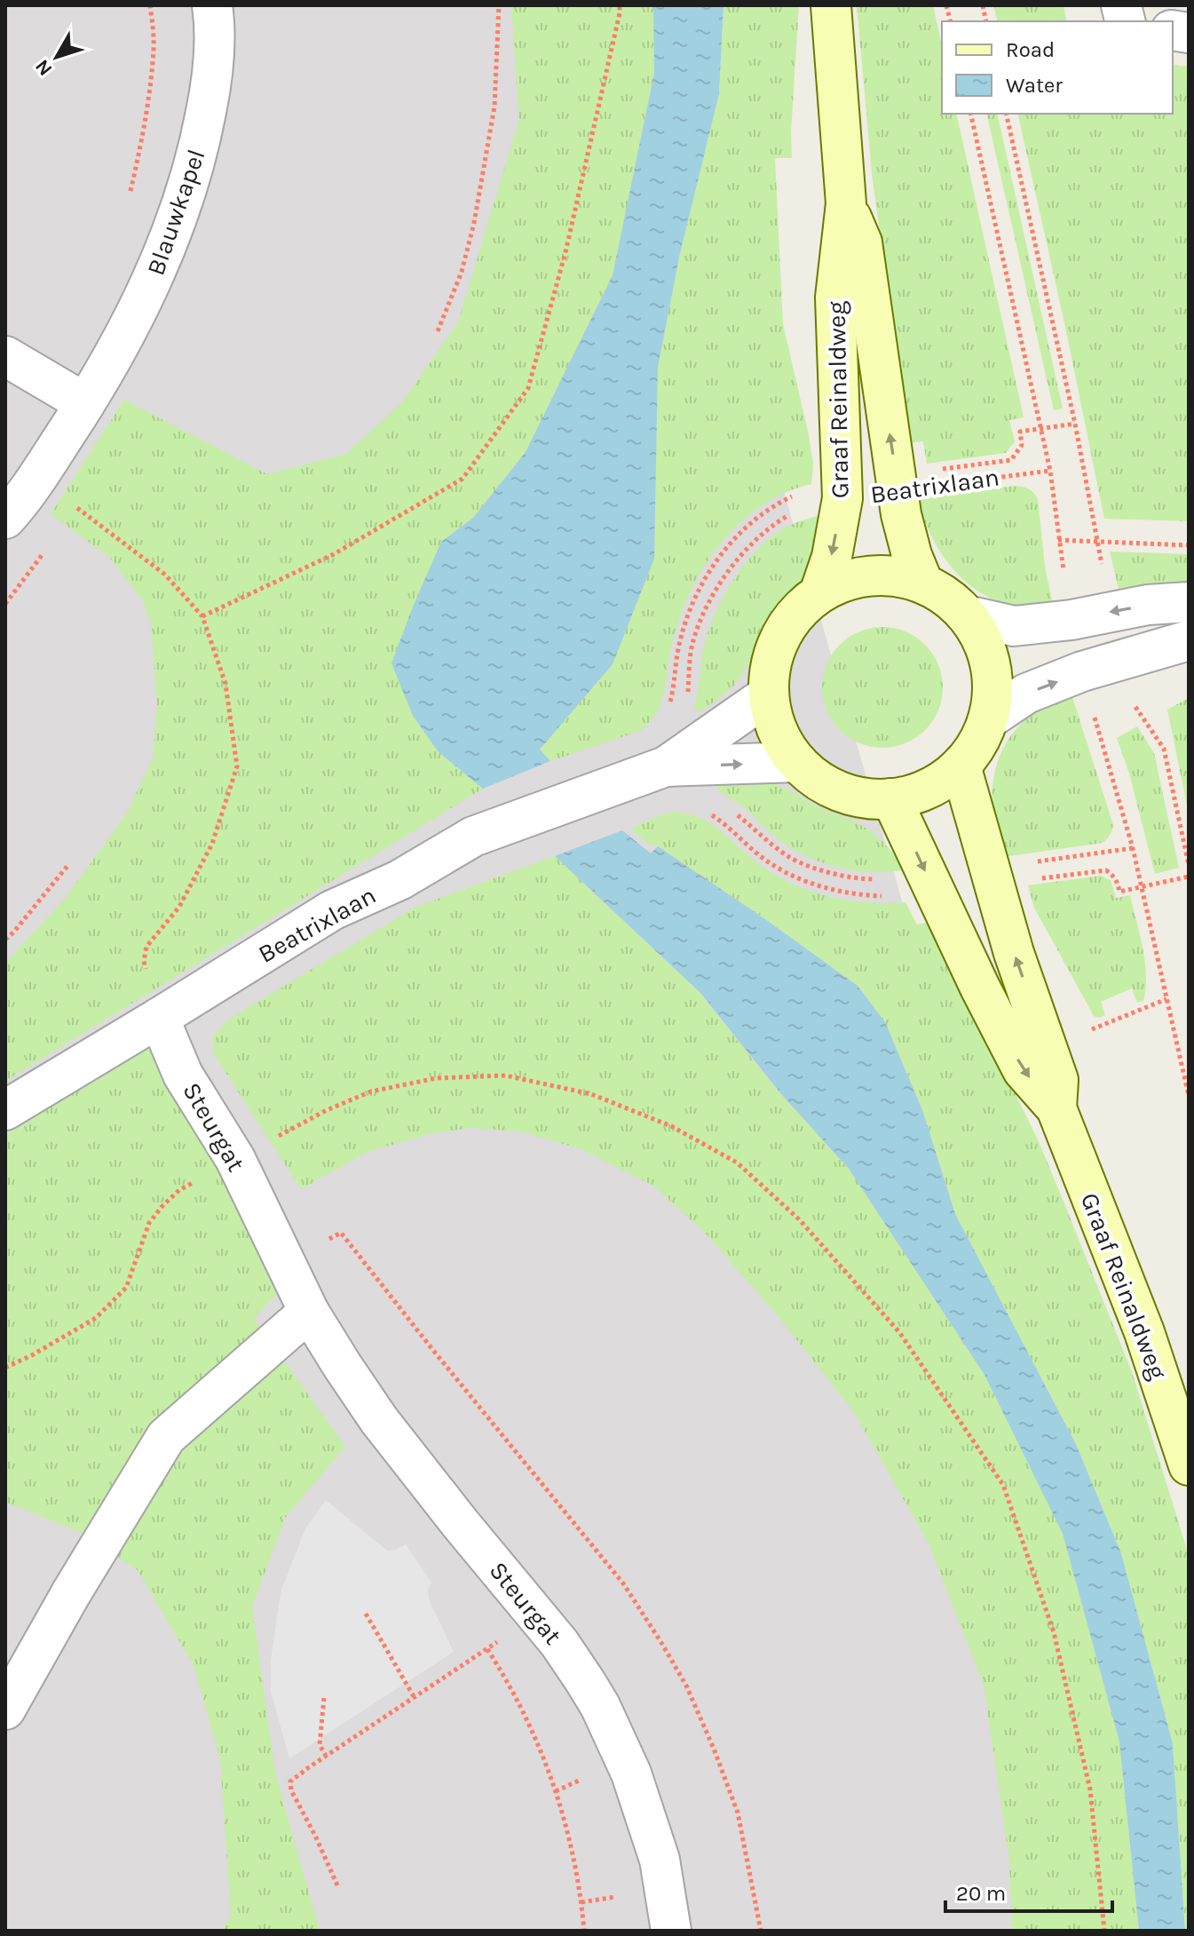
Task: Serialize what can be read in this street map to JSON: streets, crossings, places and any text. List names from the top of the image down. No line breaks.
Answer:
{"streets":{"main road":["Graaf Reinaldweg"],"street":["Blauwkapel","Beatrixlaan","Steurgat"]},"crossings":[["Graaf Reinaldweg","Beatrixlaan"],["Beatrixlaan","Steurgat"]],"legend":["Road","Water"],"scale_bar":"20 m","north":"bottom left"}
